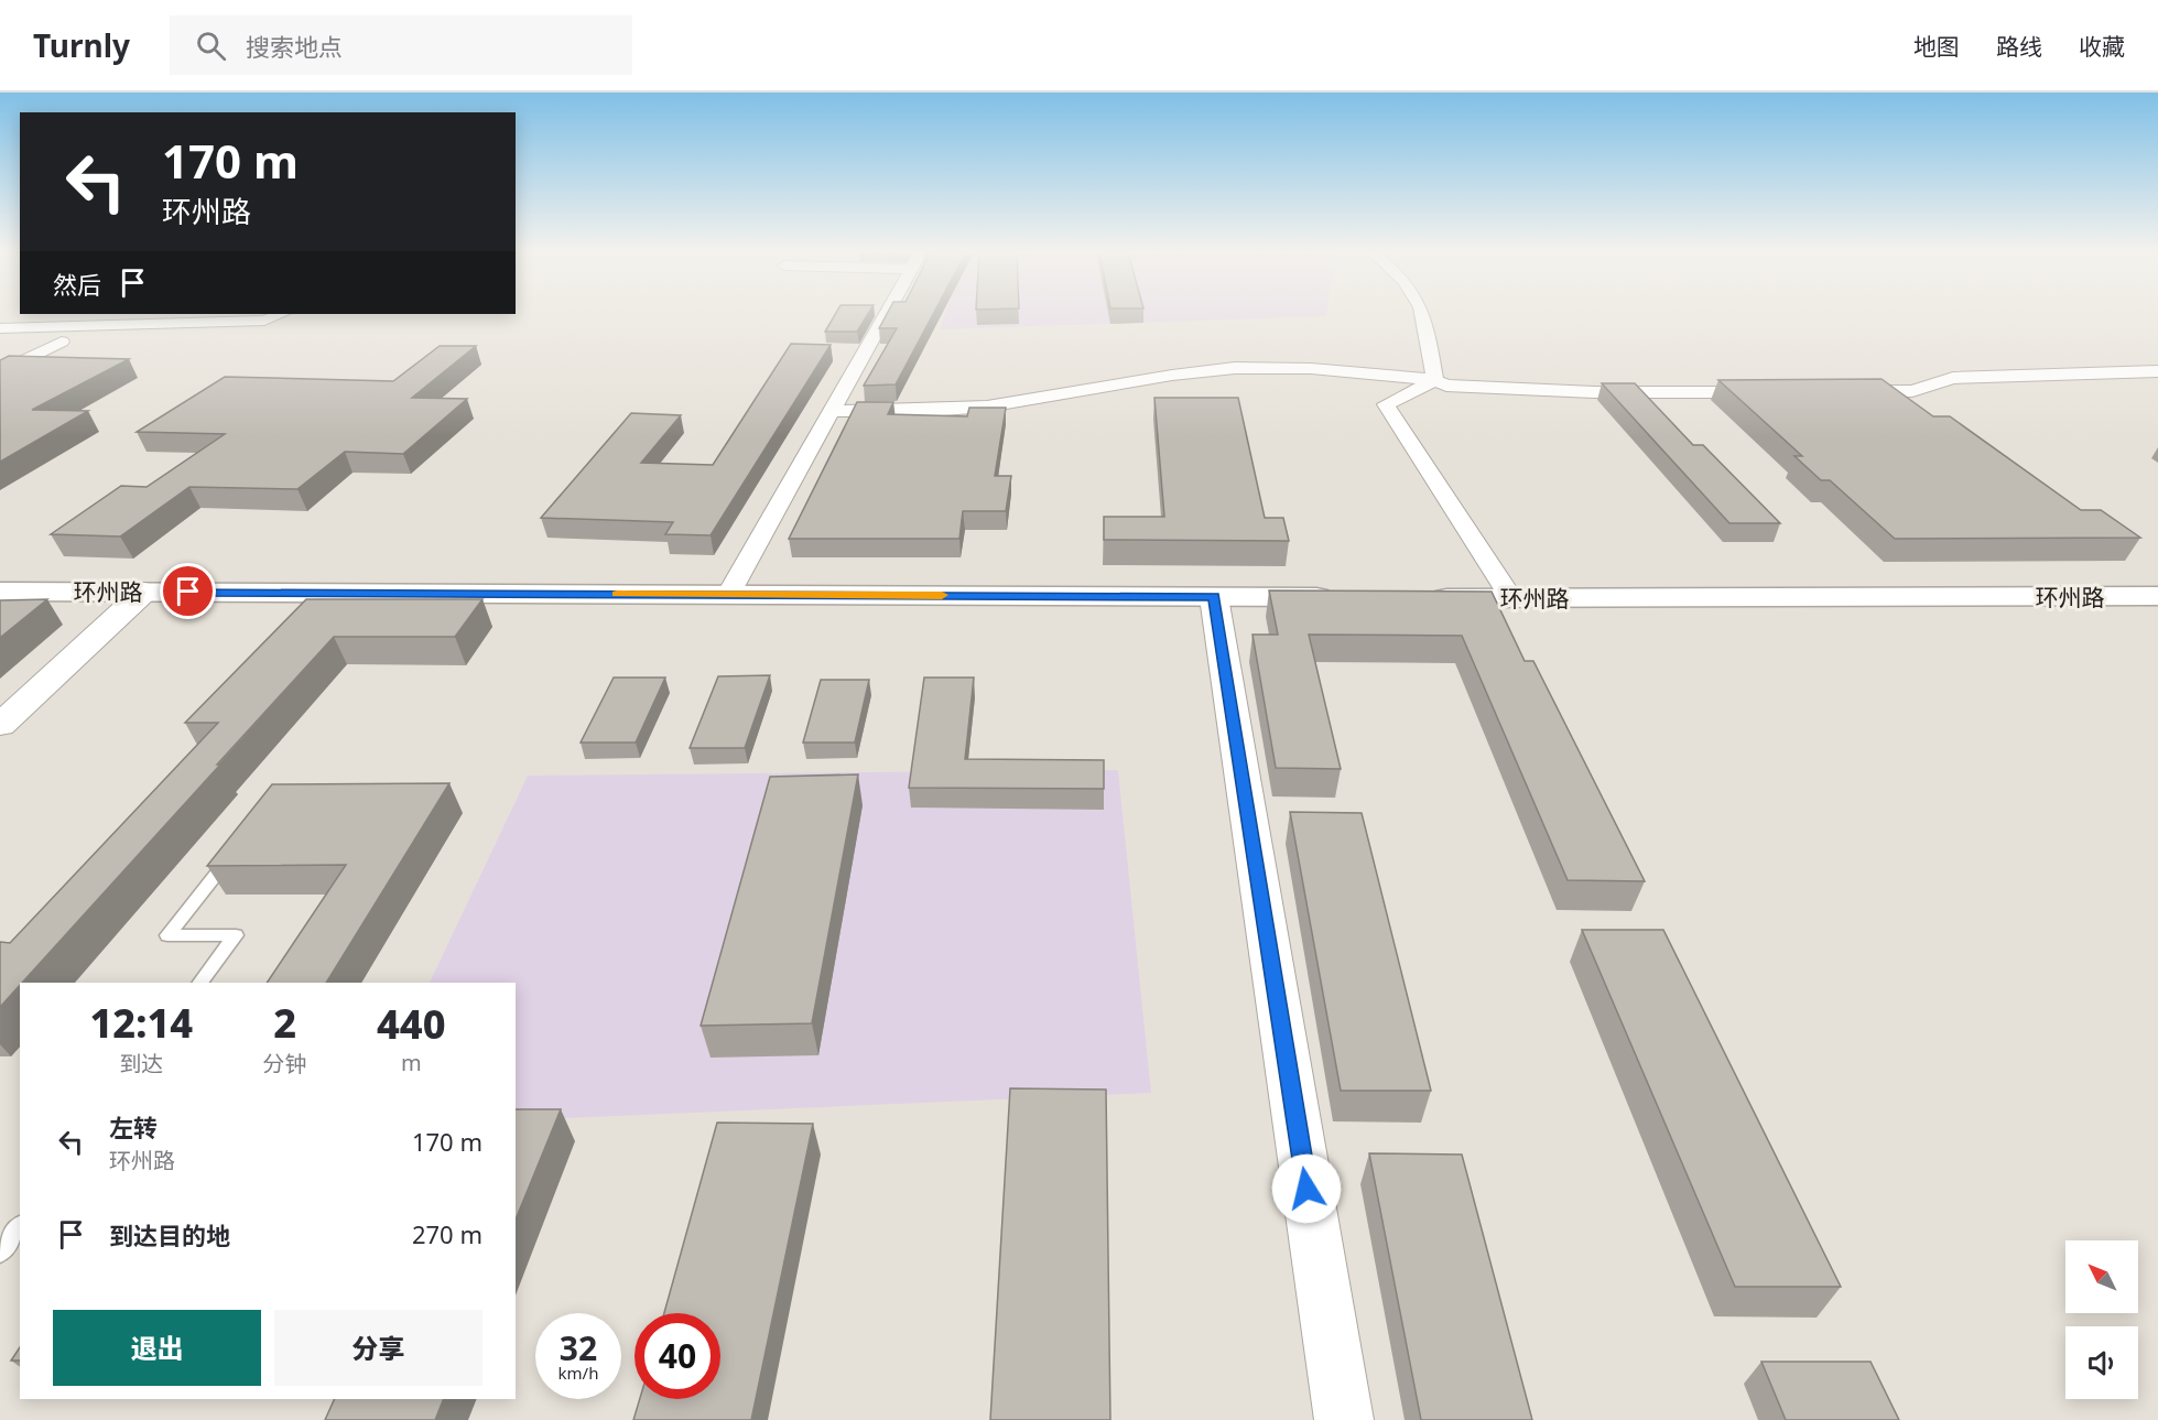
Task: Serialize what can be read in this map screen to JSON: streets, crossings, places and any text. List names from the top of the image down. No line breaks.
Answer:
{"streets":{"main road":["环州路"]},"north":"top left","page":{"header":"Turnly","search":"搜索地点","nav":["地图","路线","收藏"],"turn":["170 m","环州路"],"then":"然后","eta":["12:14","到达","2","分钟","440","m"],"list":[{"name":"左转","note":"环州路","value":"170 m"},{"name":"到达目的地","value":"270 m"}],"buttons":["退出","分享"],"speed":"32 km/h","limit":"40"}}
